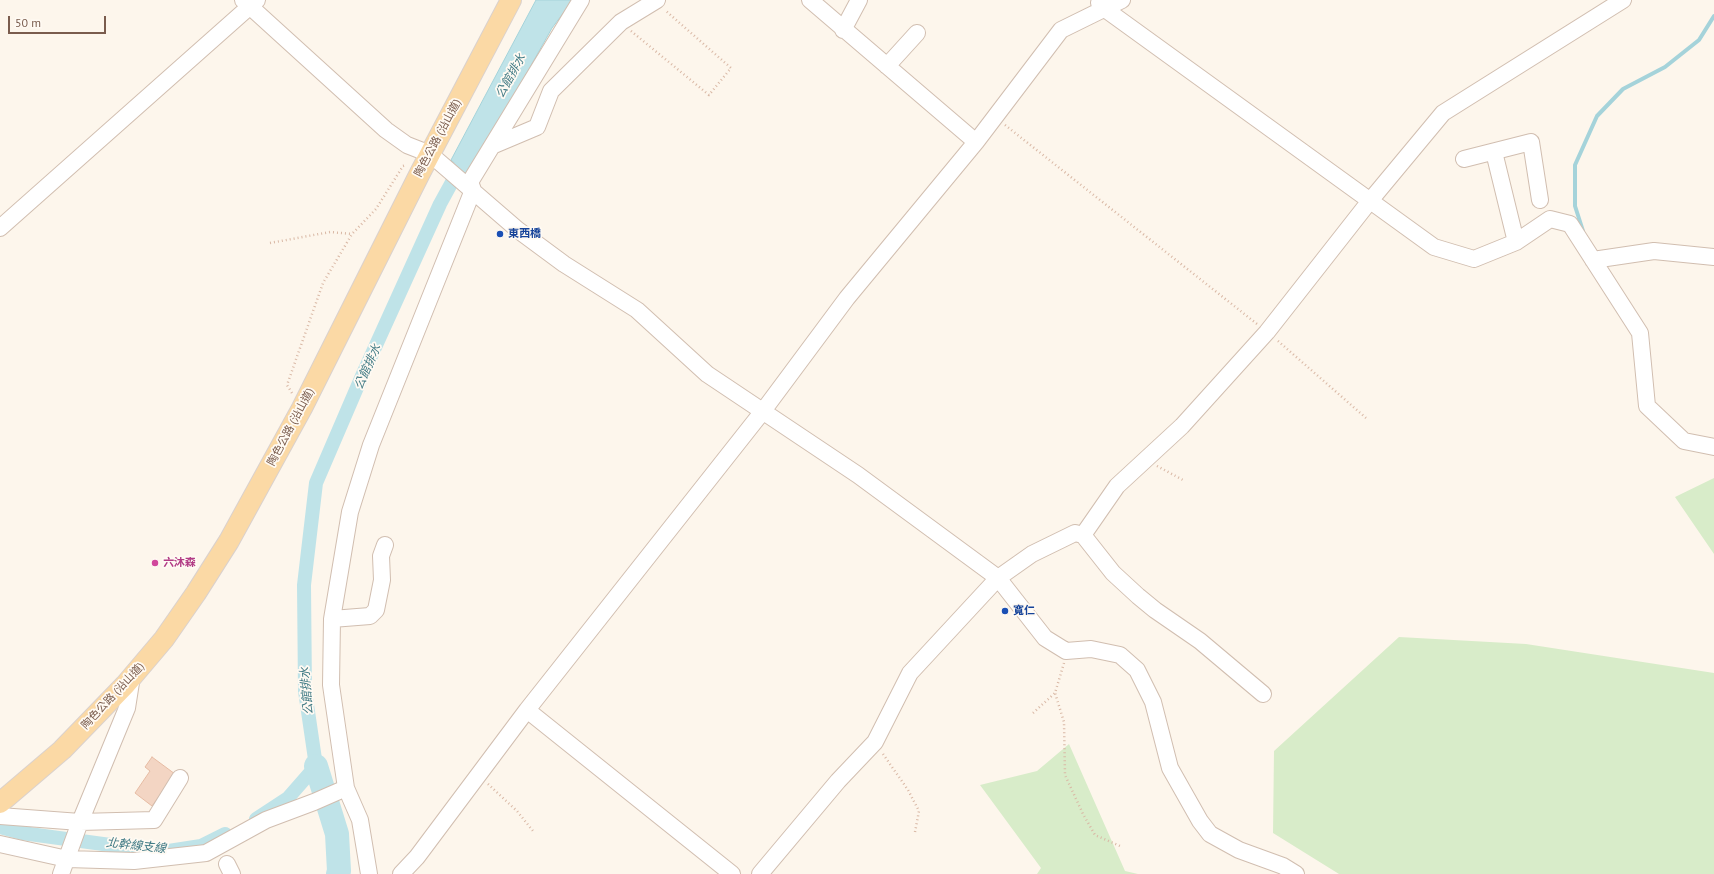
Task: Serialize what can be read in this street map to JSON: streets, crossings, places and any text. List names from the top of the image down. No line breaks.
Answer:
{"streets":{"main road":["陶色公路 (沿山道)"]},"water":["公館排水","北幹線支線"],"places":["東西橋","六沐森","寬仁"],"scale_bar":"50 m"}
